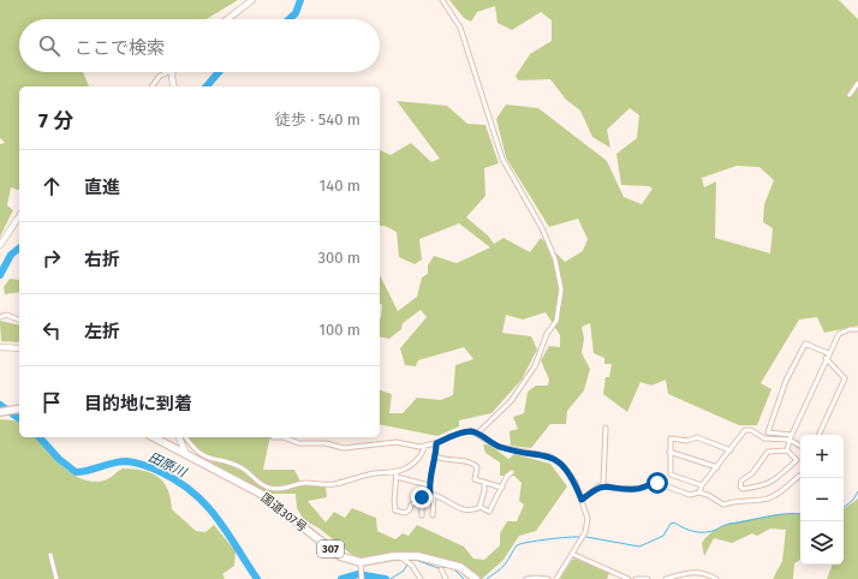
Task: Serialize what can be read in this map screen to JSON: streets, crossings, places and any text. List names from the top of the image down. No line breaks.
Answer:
{"streets":{"highway":["国道307号","307"]},"water":["田原川"],"page":{"search":"ここで検索","heading":["7 分","徒歩 · 540 m"],"list":[["直進","140 m"],["右折","300 m"],["左折","100 m"],"目的地に到着"],"map_buttons":["+","−"]}}
